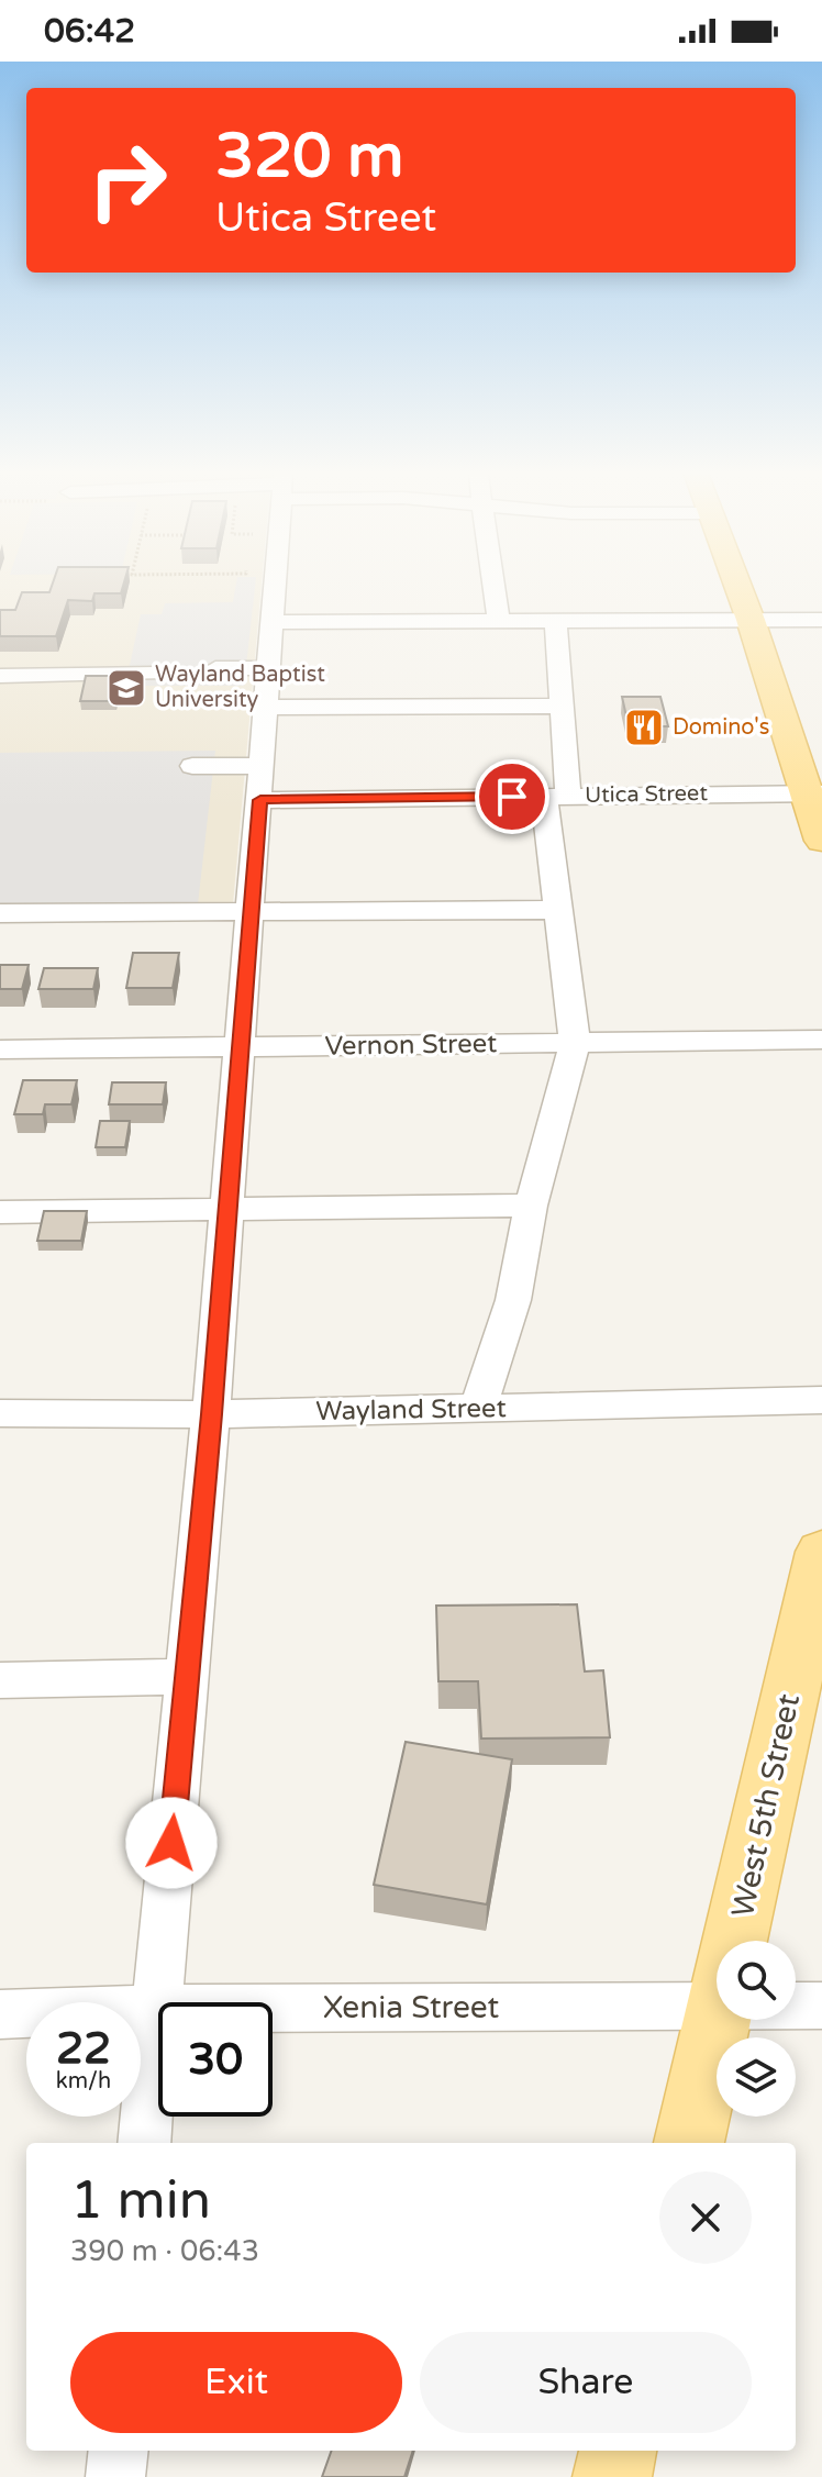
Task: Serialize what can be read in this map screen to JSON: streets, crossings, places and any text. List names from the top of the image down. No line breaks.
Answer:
{"streets":{"main road":["West 5th Street"],"street":["Utica Street","Vernon Street","Wayland Street","Xenia Street"]},"places":{"school or university":["Wayland Baptist University"],"restaurant":["Domino's"]},"page":{"status":"06:42","turn":["320 m","Utica Street"],"speed":"22 km/h","limit":"30","heading":["1 min","390 m · 06:43"],"buttons":["Exit","Share"]}}
